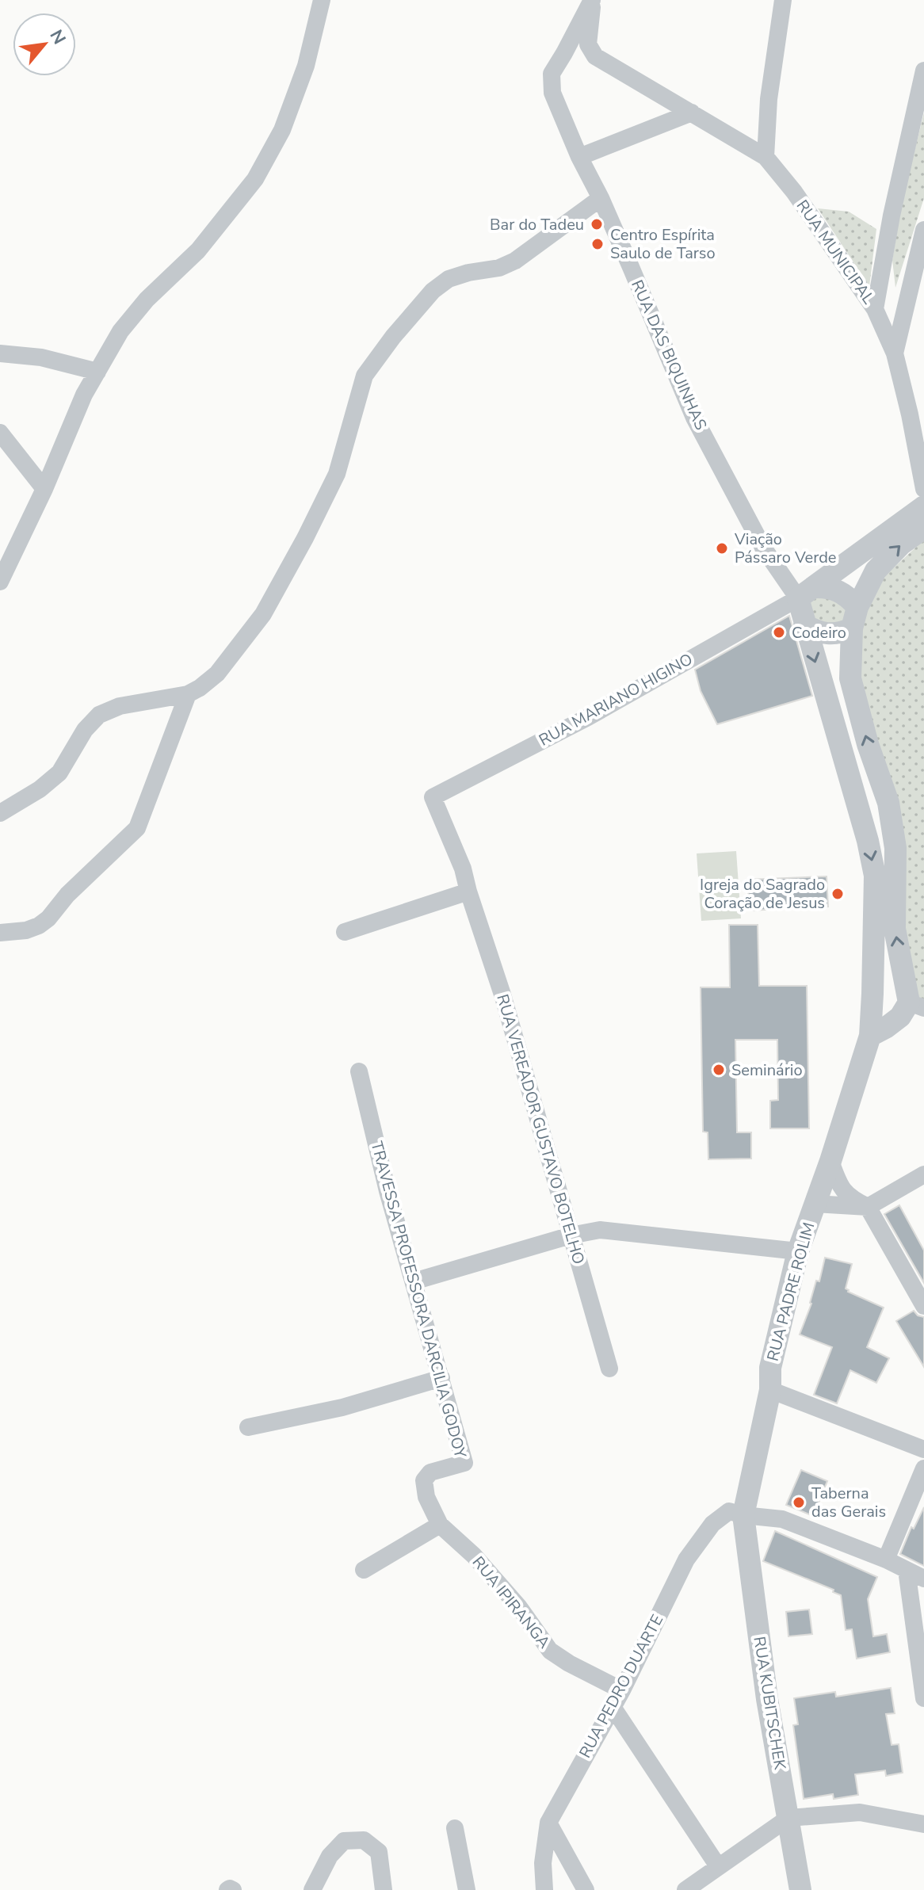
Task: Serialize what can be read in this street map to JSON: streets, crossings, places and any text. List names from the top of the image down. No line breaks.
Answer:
{"streets":{"street":["RUA MUNICIPAL","RUA DAS BIQUINHAS","RUA MARIANO HIGINO","RUA VEREADOR GUSTAVO BOTELHO","RUA PADRE ROLIM","TRAVESSA PROFESSORA DARCILIA GODOY","RUA IPIRANGA","RUA PEDRO DUARTE","RUA KUBITSCHEK"]},"crossings":[["RUA MUNICIPAL","RUA DAS BIQUINHAS"],["RUA DAS BIQUINHAS","RUA MARIANO HIGINO"],["RUA DAS BIQUINHAS","RUA PADRE ROLIM"],["RUA MARIANO HIGINO","RUA VEREADOR GUSTAVO BOTELHO"],["RUA MARIANO HIGINO","RUA PADRE ROLIM"],["RUA PADRE ROLIM","RUA PEDRO DUARTE"],["RUA PADRE ROLIM","RUA KUBITSCHEK"],["TRAVESSA PROFESSORA DARCILIA GODOY","RUA IPIRANGA"],["RUA IPIRANGA","RUA PEDRO DUARTE"],["RUA PEDRO DUARTE","RUA KUBITSCHEK"]],"places":["Bar do Tadeu","Centro Espírita Saulo de Tarso","Viação Pássaro Verde","Codeiro","Igreja do Sagrado Coração de Jesus","Seminário","Taberna das Gerais"],"north":"top right"}
